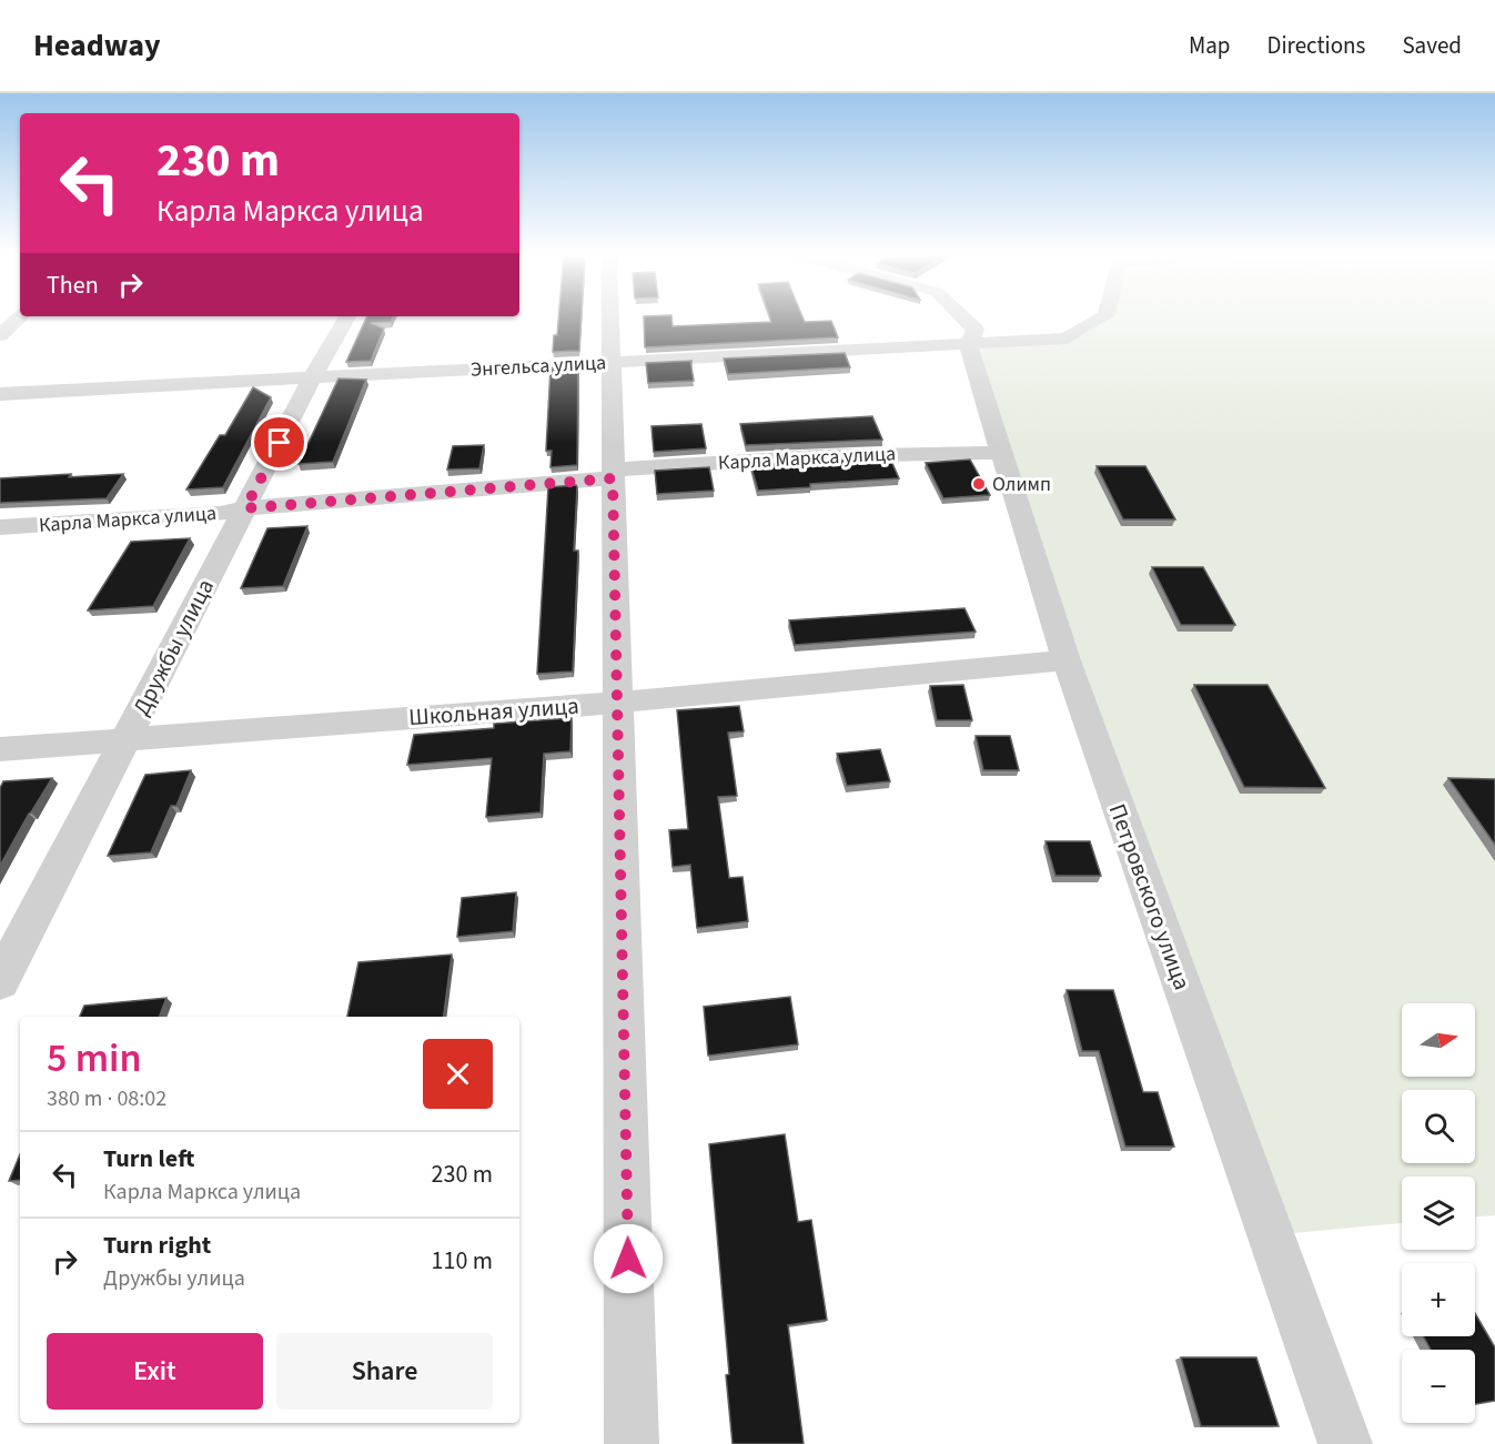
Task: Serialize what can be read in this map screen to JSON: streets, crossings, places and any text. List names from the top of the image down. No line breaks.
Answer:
{"streets":{"street":["Энгельса улица","Карла Маркса улица","Дружбы улица","Школьная улица","Петровского улица"]},"crossings":[["Энгельса улица","Дружбы улица"],["Энгельса улица","Петровского улица"],["Карла Маркса улица","Дружбы улица"],["Карла Маркса улица","Петровского улица"],["Дружбы улица","Школьная улица"],["Школьная улица","Петровского улица"]],"places":["Олимп"],"north":"right","page":{"header":"Headway","nav":["Map","Directions","Saved"],"turn":["230 m","Карла Маркса улица"],"then":"Then","map_buttons":["+","−"],"heading":["5 min","380 m · 08:02"],"list":[{"name":"Turn left","note":"Карла Маркса улица","value":"230 m"},{"name":"Turn right","note":"Дружбы улица","value":"110 m"}],"buttons":["Exit","Share"]}}
